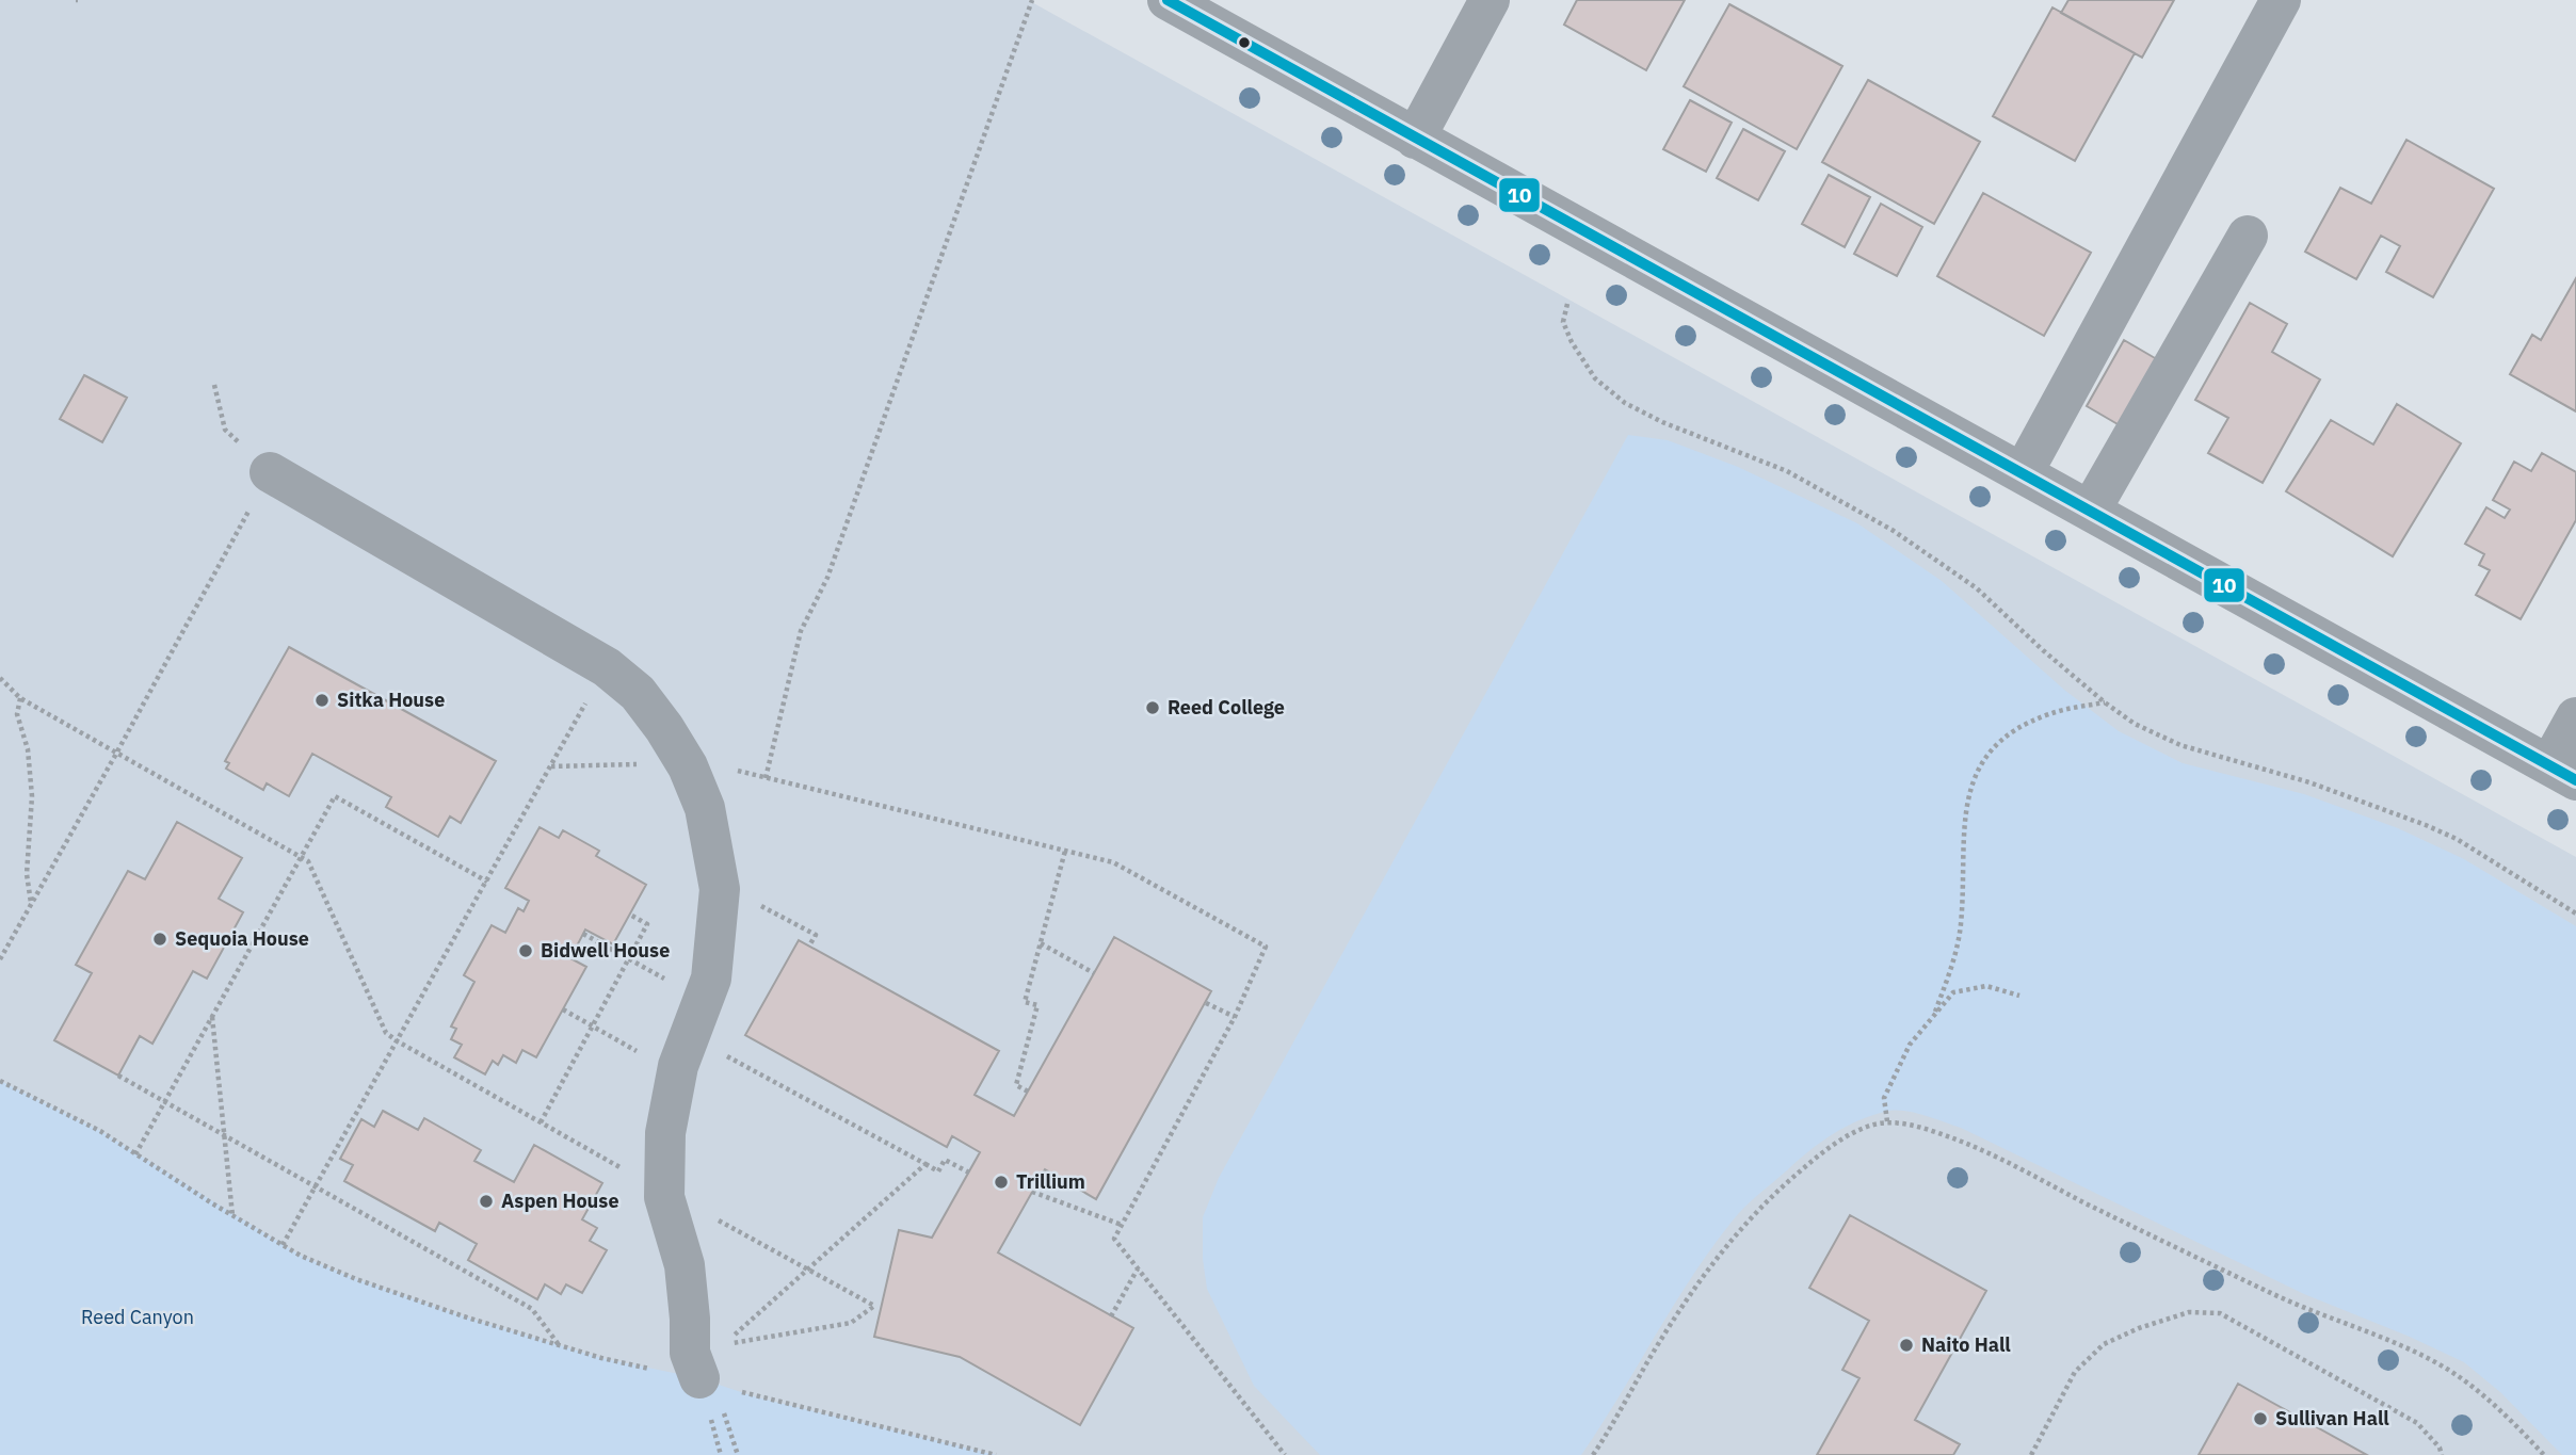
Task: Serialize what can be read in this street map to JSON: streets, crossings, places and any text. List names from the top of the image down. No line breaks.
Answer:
{"parks":["Reed Canyon"],"places":["Sitka House","Reed College","Sequoia House","Bidwell House","Trillium","Aspen House","Naito Hall","Sullivan Hall"],"lines":["transit line 10"]}
